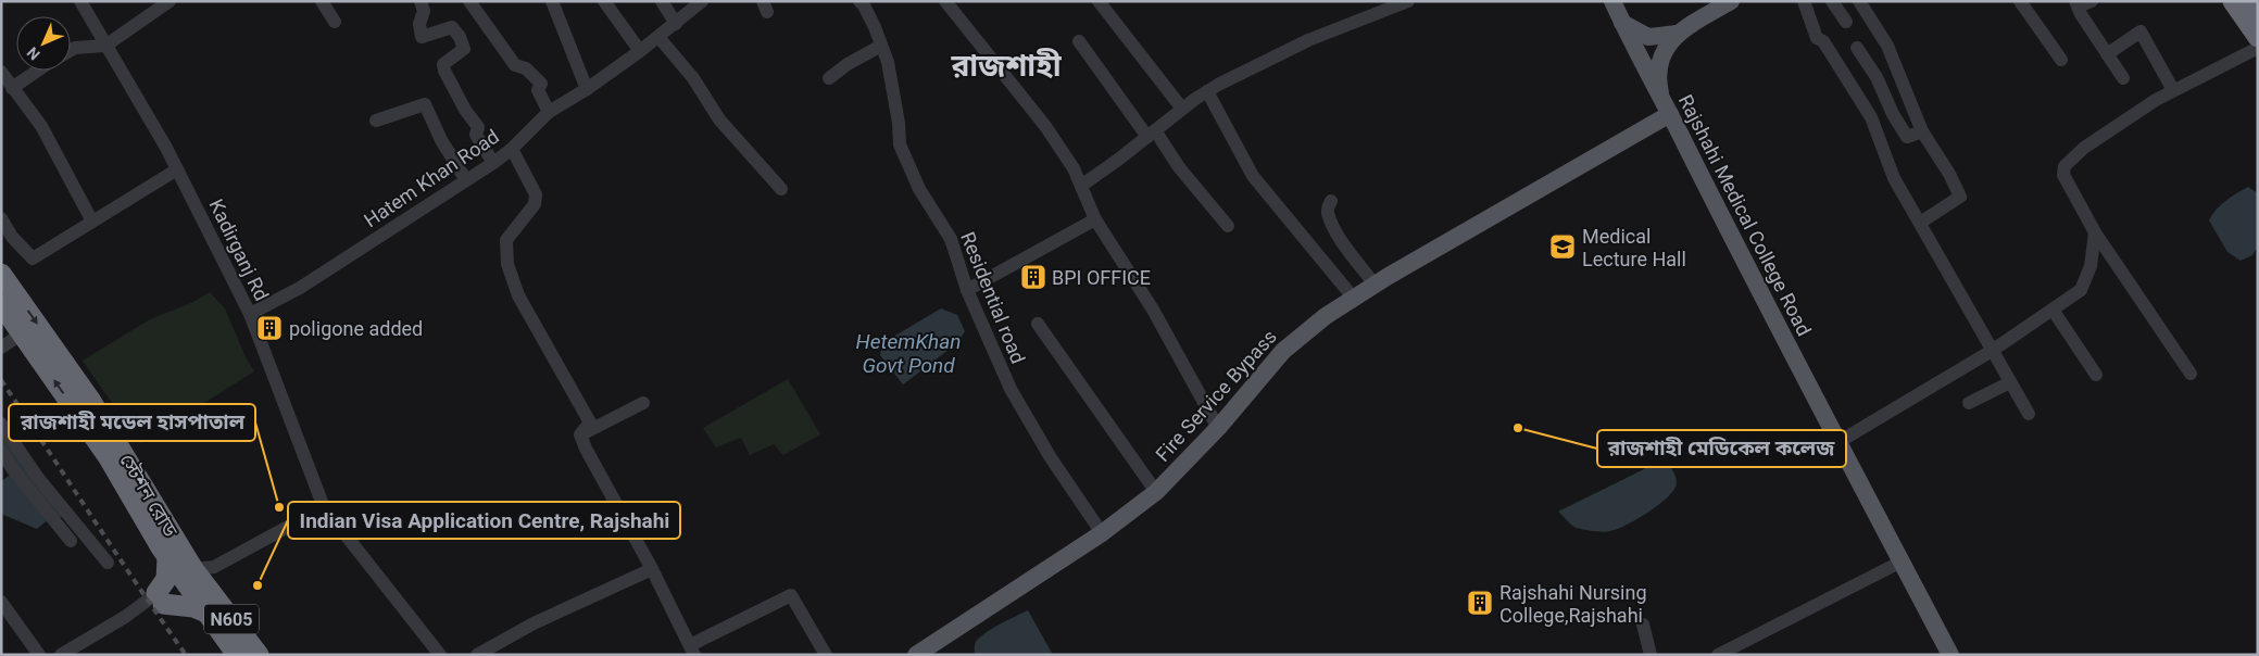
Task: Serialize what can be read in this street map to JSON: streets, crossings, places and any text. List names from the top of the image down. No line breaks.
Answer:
{"streets":{"highway":["স্টেশন রোড","N605"],"main road":["Rajshahi Medical College Road","Fire Service Bypass"],"street":["Hatem Khan Road","Kadirganj Rd","Residential road"]},"crossings":[["Hatem Khan Road","Kadirganj Rd"],["Rajshahi Medical College Road","Fire Service Bypass"],["Residential road","Fire Service Bypass"],["স্টেশন রোড","N605"]],"districts":["রাজশাহী"],"water":["HetemKhan Govt Pond"],"places":{"school or university":["Medical Lecture Hall"],"building":["BPI OFFICE","poligone added","Rajshahi Nursing College,Rajshahi"],"other":["রাজশাহী মেডিকেল কলেজ","রাজশাহী মডেল হাসপাতাল","Indian Visa Application Centre, Rajshahi"]},"north":"bottom left"}
